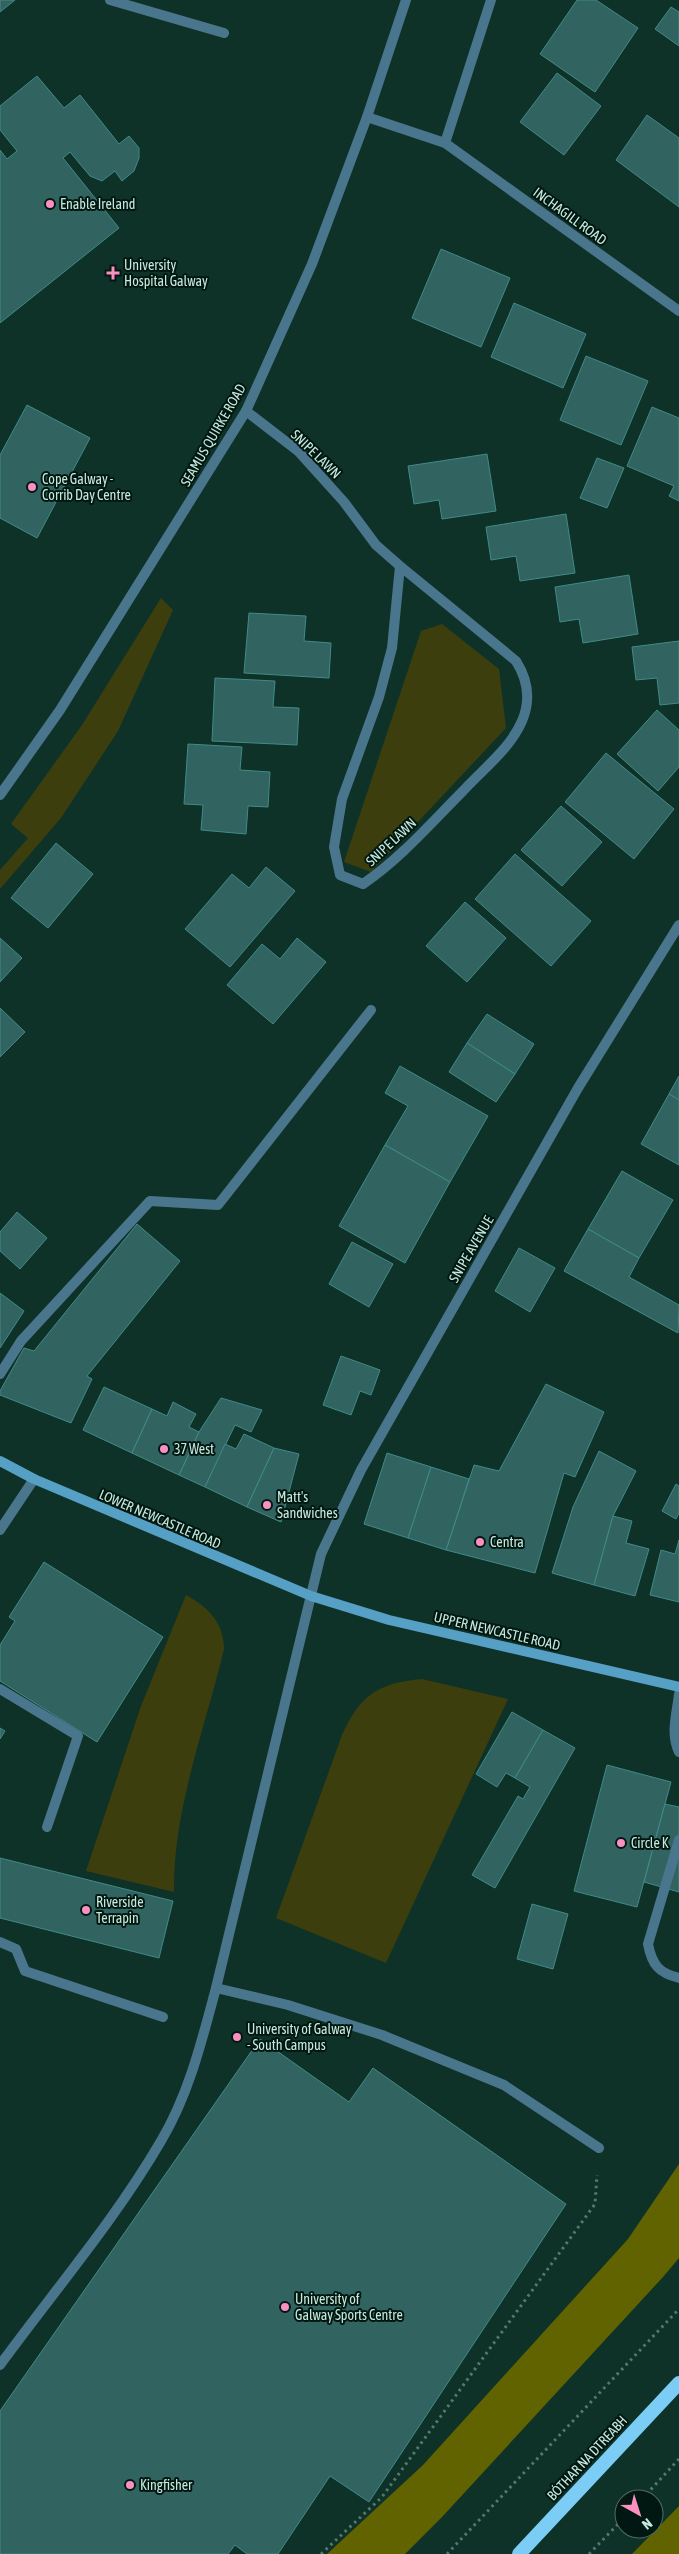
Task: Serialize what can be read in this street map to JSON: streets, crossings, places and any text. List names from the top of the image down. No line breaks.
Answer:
{"streets":{"highway":["BÓTHAR NA DTREABH"],"main road":["LOWER NEWCASTLE ROAD","UPPER NEWCASTLE ROAD"],"street":["INCHAGILL ROAD","SEAMUS QUIRKE ROAD","SNIPE LAWN","SNIPE AVENUE"]},"crossings":[["INCHAGILL ROAD","SEAMUS QUIRKE ROAD"],["SEAMUS QUIRKE ROAD","SNIPE LAWN"],["SNIPE AVENUE","LOWER NEWCASTLE ROAD"],["SNIPE AVENUE","UPPER NEWCASTLE ROAD"],["LOWER NEWCASTLE ROAD","UPPER NEWCASTLE ROAD"]],"places":{"other":["Enable Ireland","Cope Galway - Corrib Day Centre","37 West","Matt's Sandwiches","Centra","Circle K","Riverside Terrapin","University of Galway - South Campus","University of Galway Sports Centre","Kingfisher"],"health":["University Hospital Galway"]},"north":"bottom right"}
